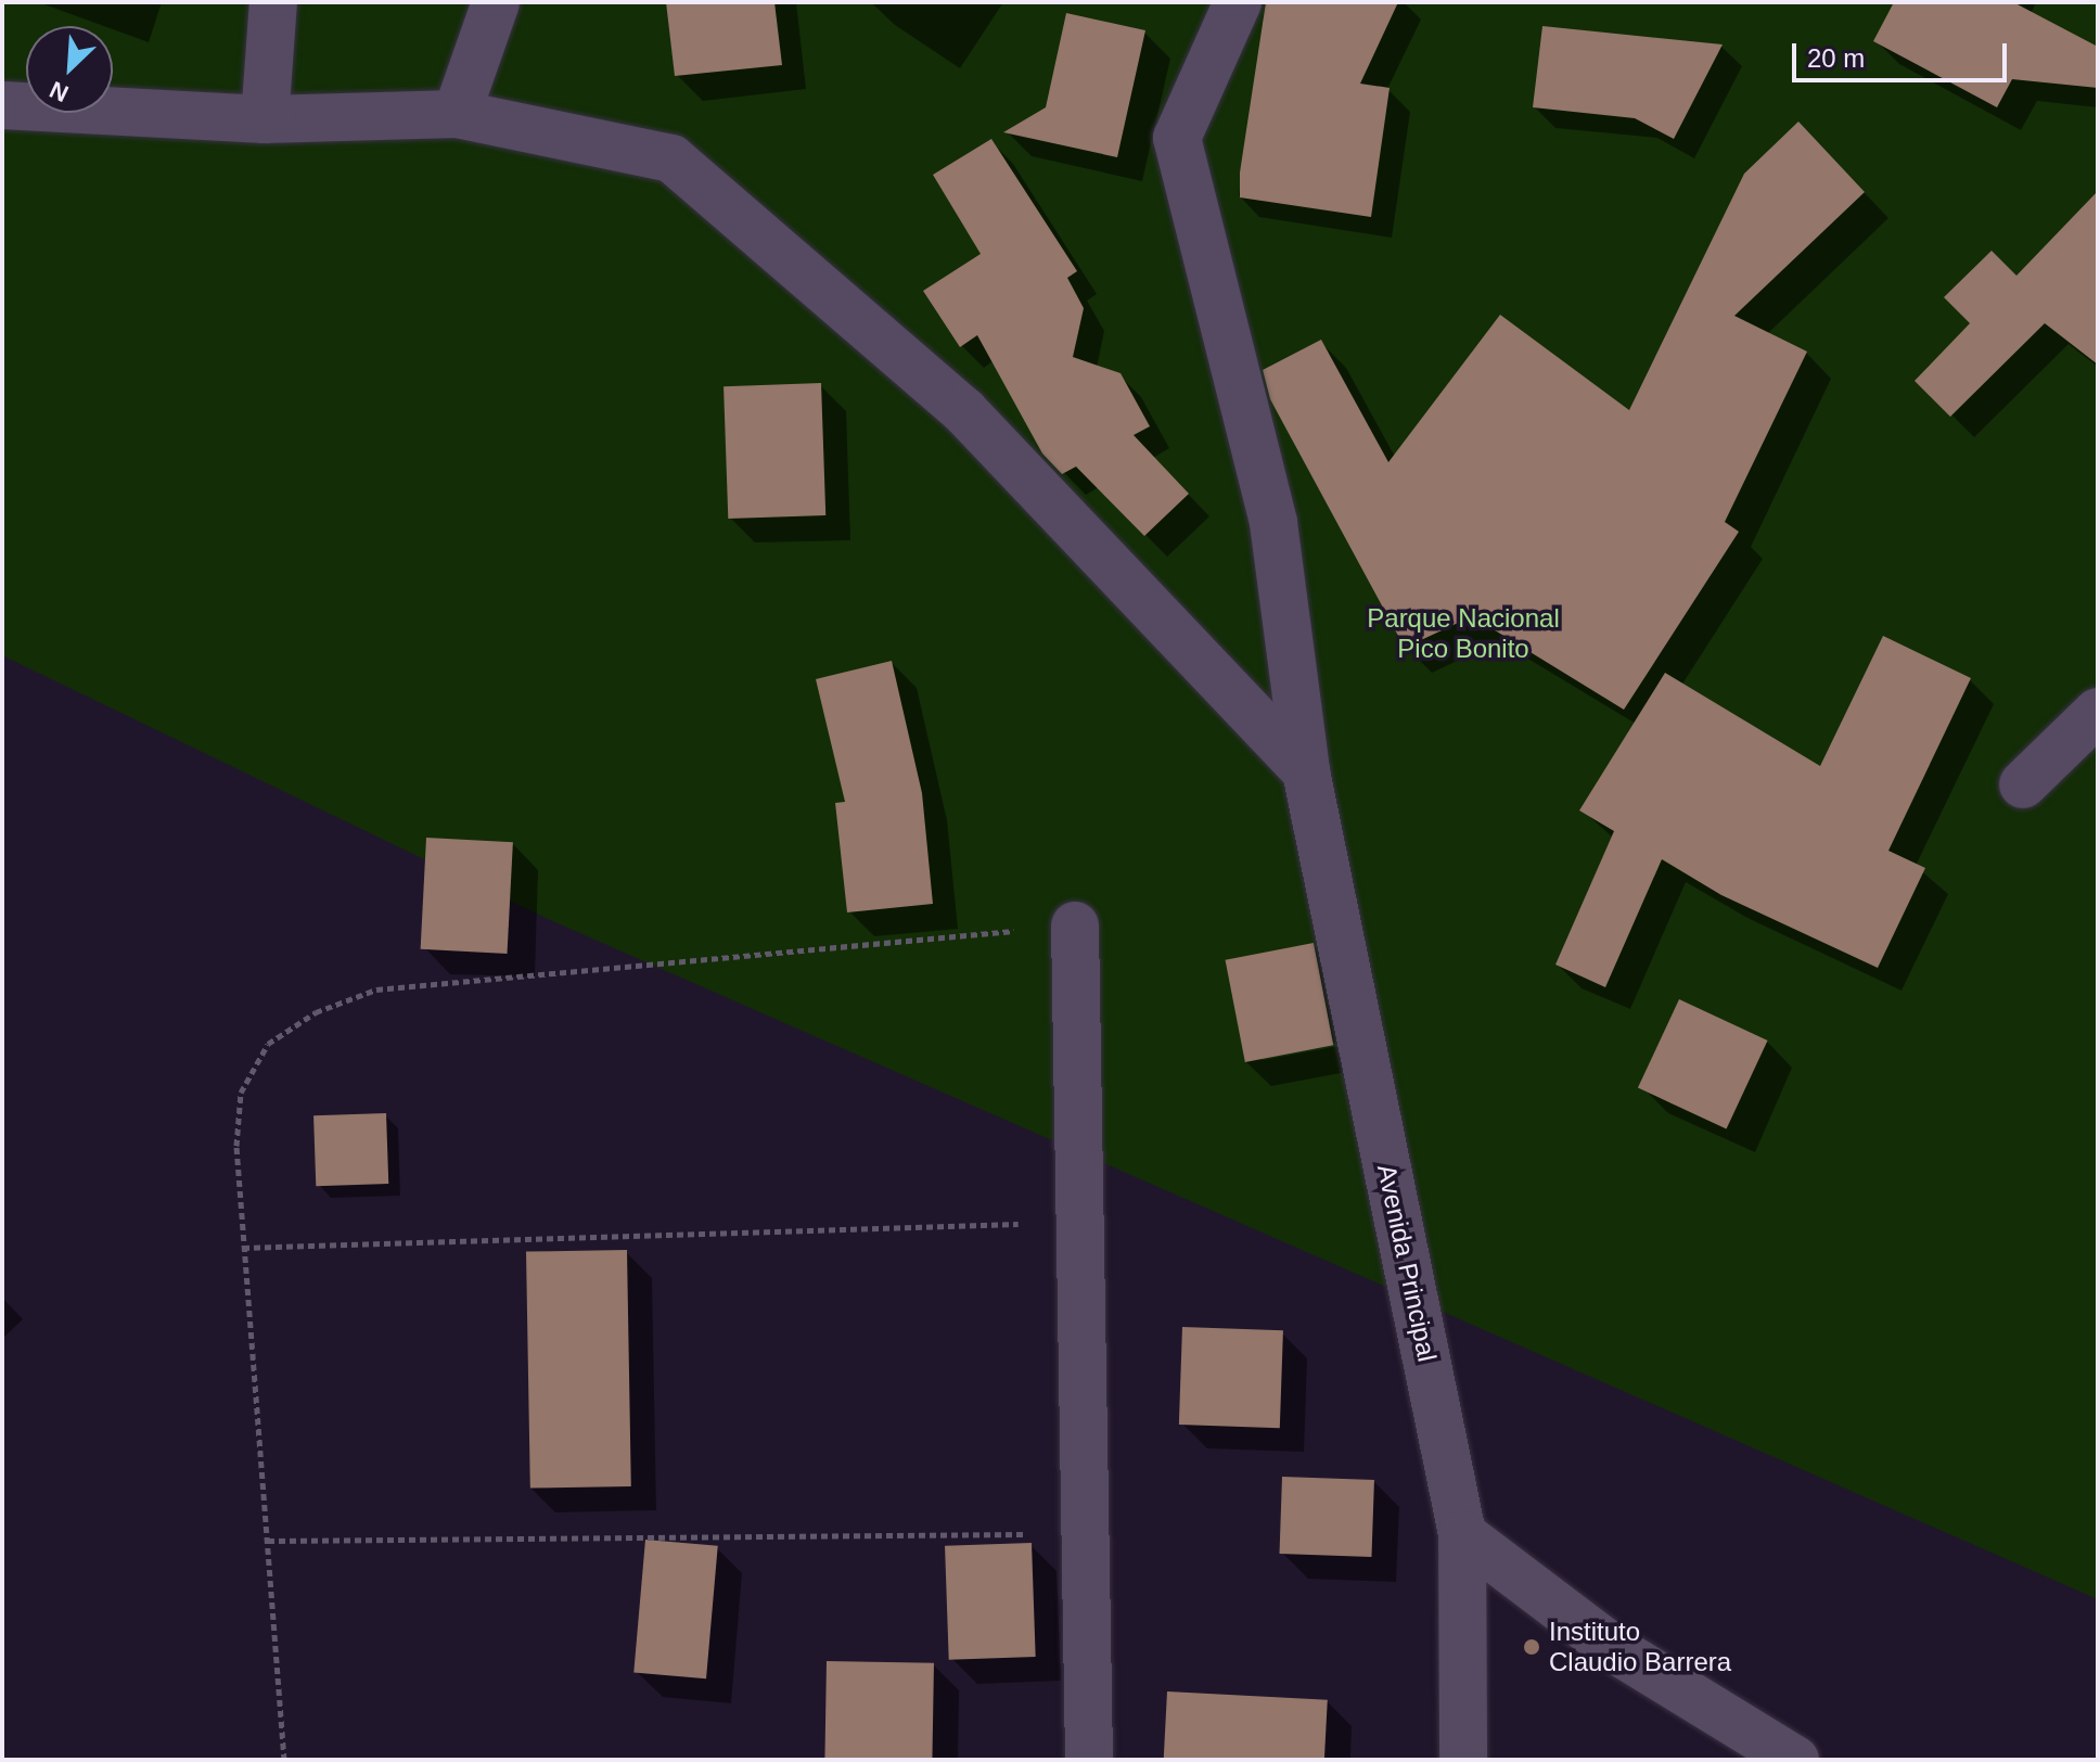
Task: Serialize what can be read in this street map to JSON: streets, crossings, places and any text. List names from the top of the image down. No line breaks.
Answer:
{"streets":{"street":["Avenida Principal"]},"parks":["Parque Nacional Pico Bonito"],"places":["Instituto Claudio Barrera"],"scale_bar":"20 m","north":"bottom left"}
